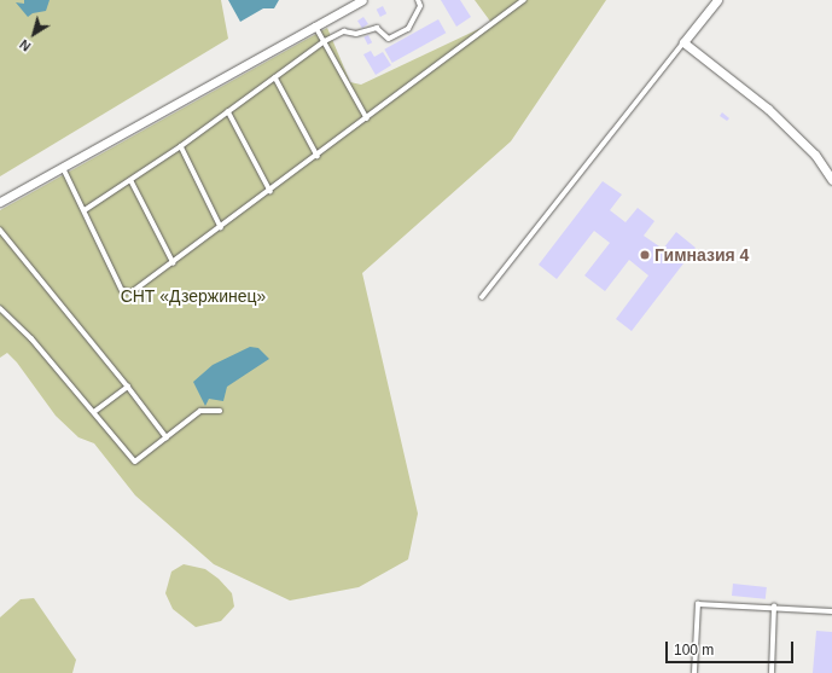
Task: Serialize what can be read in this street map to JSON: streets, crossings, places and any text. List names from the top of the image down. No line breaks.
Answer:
{"parks":["СНТ «Дзержинец»"],"places":["Гимназия 4"],"scale_bar":"100 m","north":"bottom left"}
